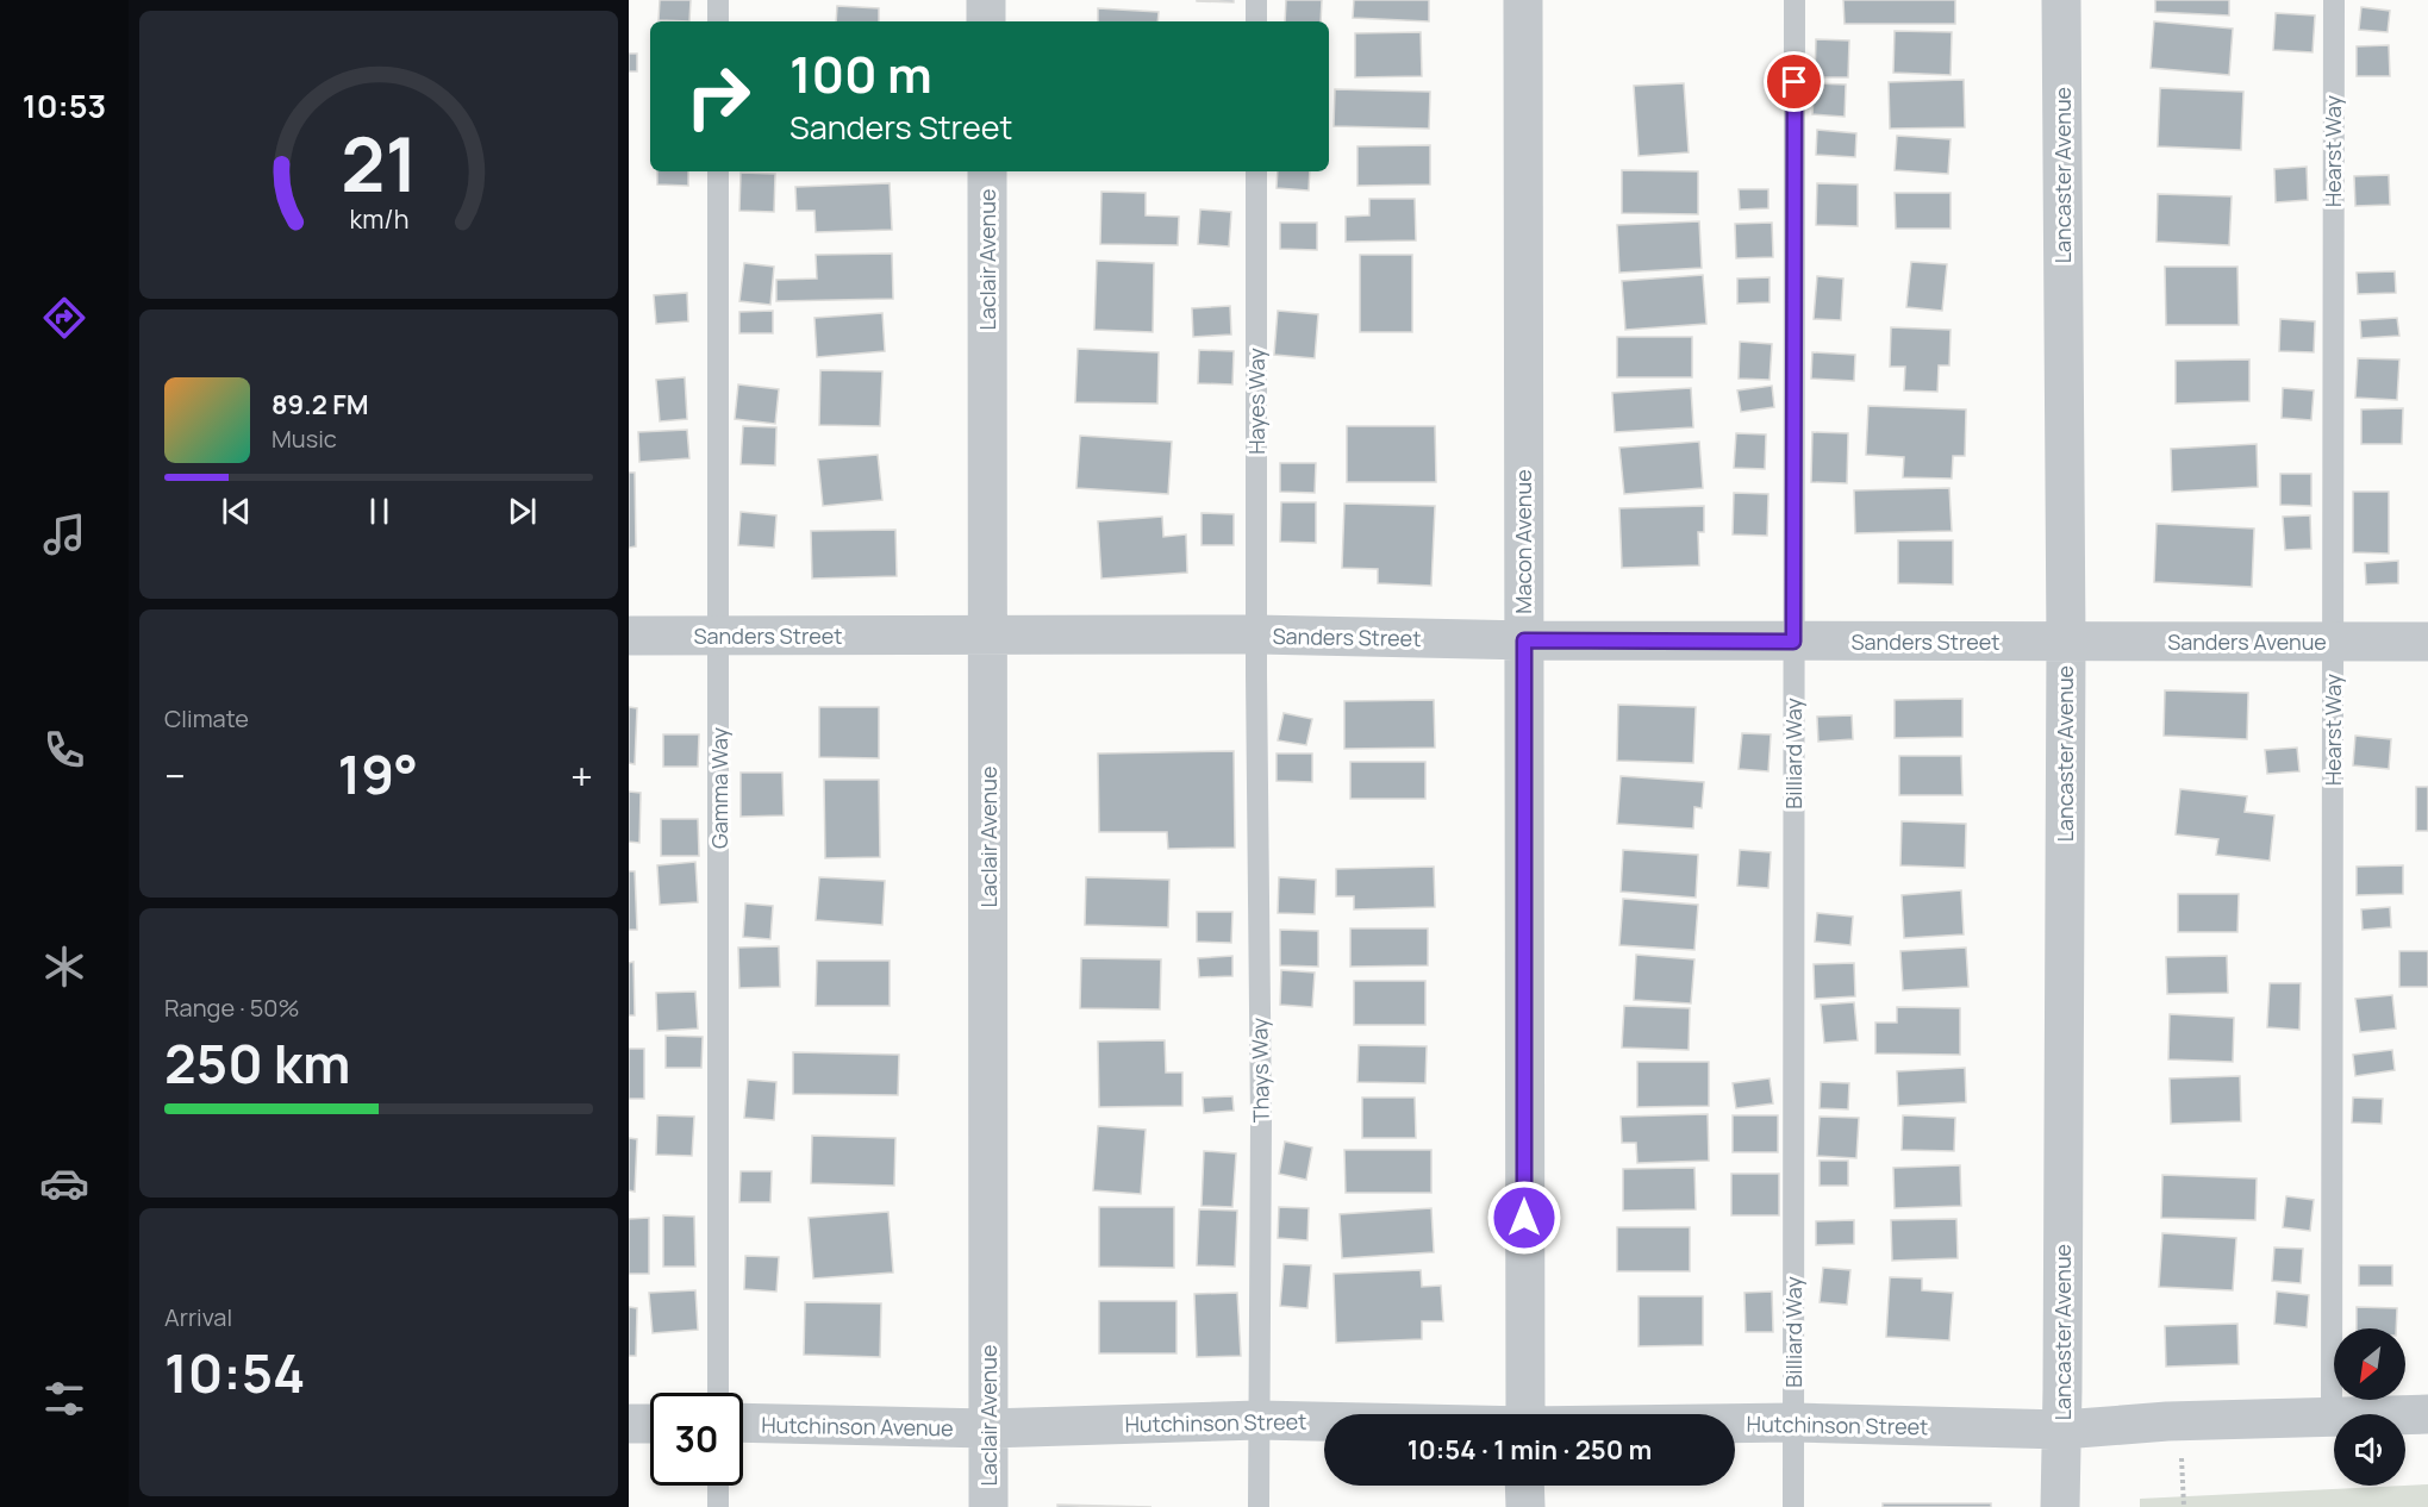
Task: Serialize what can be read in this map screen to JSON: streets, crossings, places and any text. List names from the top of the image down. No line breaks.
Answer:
{"streets":{"street":["Lancaster Avenue","Laclair Avenue","Macon Avenue","Sanders Street","Sanders Avenue","Hutchinson Street","Hutchinson Avenue"],"lane":["Hearst Way","Hayes Way","Billiard Way","Gamma Way","Thays Way"]},"crossings":[["Hearst Way","Sanders Avenue"],["Hearst Way","Hutchinson Street"],["Lancaster Avenue","Sanders Street"],["Lancaster Avenue","Sanders Avenue"],["Lancaster Avenue","Hutchinson Street"],["Laclair Avenue","Sanders Street"],["Laclair Avenue","Hutchinson Street"],["Laclair Avenue","Hutchinson Avenue"],["Hayes Way","Sanders Street"],["Hayes Way","Thays Way"],["Macon Avenue","Sanders Street"],["Sanders Street","Sanders Avenue"],["Sanders Street","Billiard Way"],["Sanders Street","Gamma Way"],["Sanders Street","Thays Way"],["Billiard Way","Hutchinson Street"],["Thays Way","Hutchinson Street"],["Hutchinson Street","Hutchinson Avenue"]],"north":"bottom left","page":{"tabs":"10:53","turn":["100 m","Sanders Street"],"song":["89.2 FM","Music"],"tile":["Climate",["Range · 50%","250 km"],["Arrival","10:54"]],"heat":["−","19°","+"],"limit":"30","trip":"10:54 · 1 min · 250 m","gauge":["21","km/h"]}}
